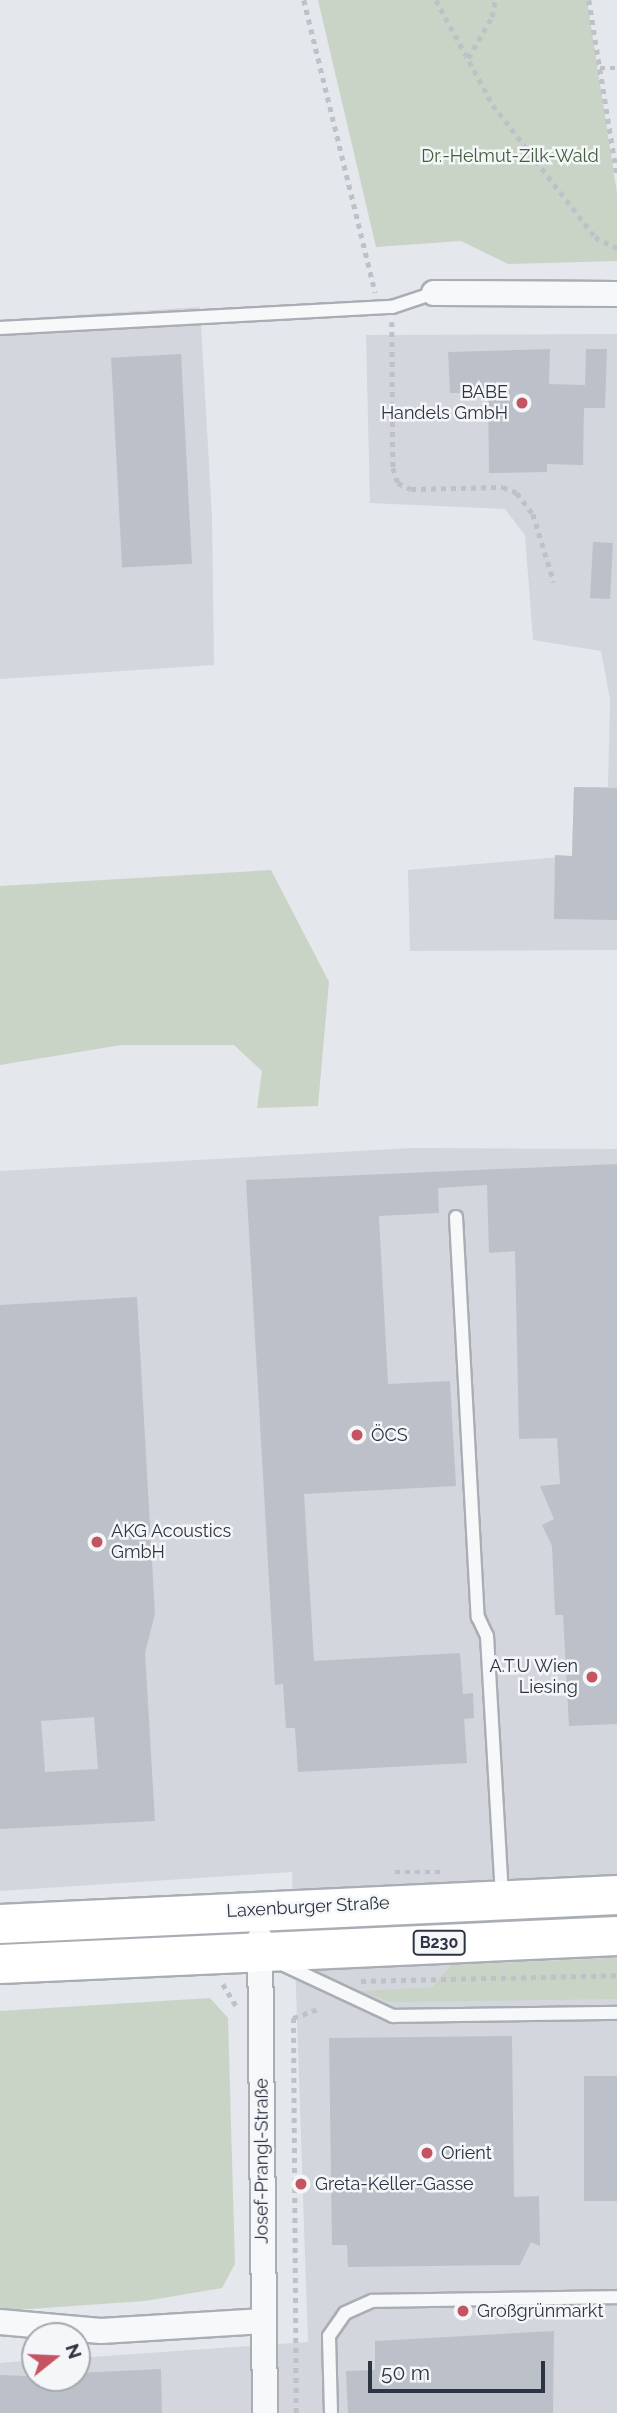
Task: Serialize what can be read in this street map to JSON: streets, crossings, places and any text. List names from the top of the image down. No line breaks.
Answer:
{"streets":{"main road":["Laxenburger Straße","B230"],"street":["Josef-Prangl-Straße"]},"crossings":[["Laxenburger Straße","Josef-Prangl-Straße"],["B230","Josef-Prangl-Straße"]],"parks":["Dr.-Helmut-Zilk-Wald"],"places":["BABE Handels GmbH","ÖCS","AKG Acoustics GmbH","A.T.U Wien Liesing","Orient","Greta-Keller-Gasse","Großgrünmarkt"],"scale_bar":"50 m","north":"right"}
